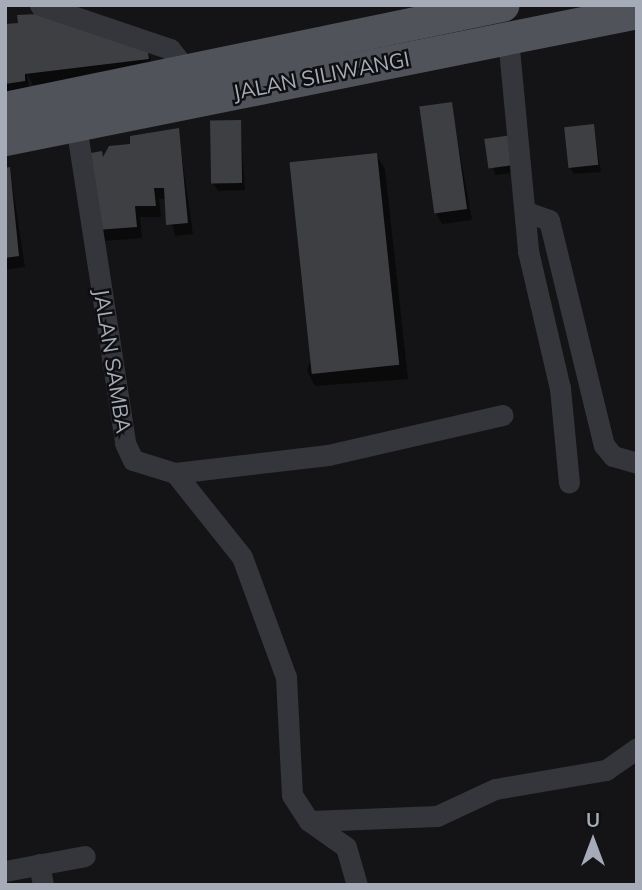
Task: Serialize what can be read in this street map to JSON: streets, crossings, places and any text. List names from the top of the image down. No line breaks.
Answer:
{"streets":{"main road":["JALAN SILIWANGI"],"street":["JALAN SAMBA"]},"crossings":[["JALAN SILIWANGI","JALAN SAMBA"]],"north":"top"}
